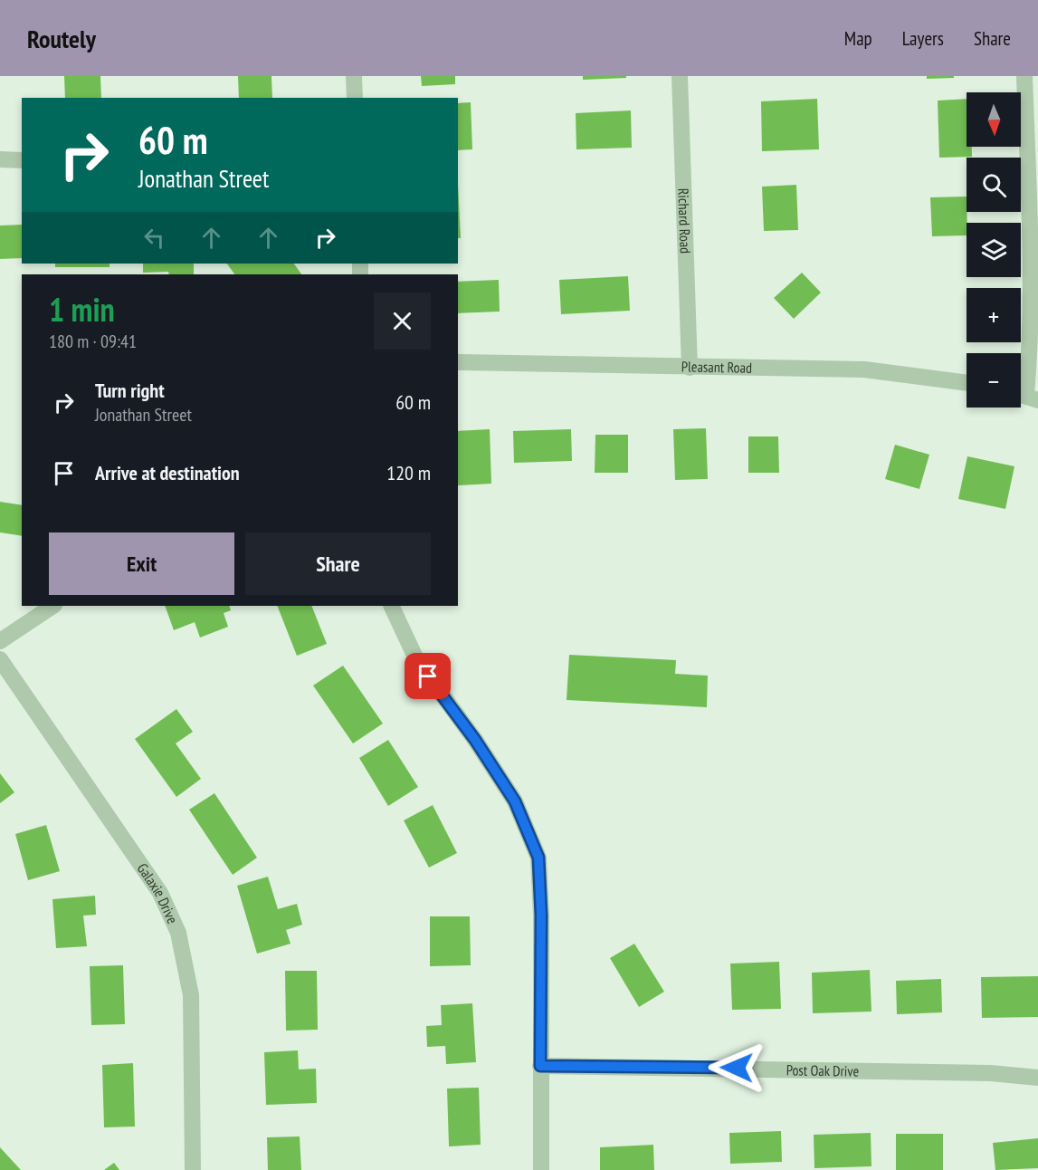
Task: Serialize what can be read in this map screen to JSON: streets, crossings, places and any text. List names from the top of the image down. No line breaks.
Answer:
{"streets":{"street":["Richard Road","Pleasant Road","Galaxie Drive","Post Oak Drive"]},"crossings":[["Richard Road","Pleasant Road"]],"north":"bottom","page":{"header":"Routely","nav":["Map","Layers","Share"],"map_buttons":["+","−"],"turn":["60 m","Jonathan Street"],"heading":["1 min","180 m · 09:41"],"list":[{"name":"Turn right","note":"Jonathan Street","value":"60 m"},{"name":"Arrive at destination","value":"120 m"}],"buttons":["Exit","Share"]}}
